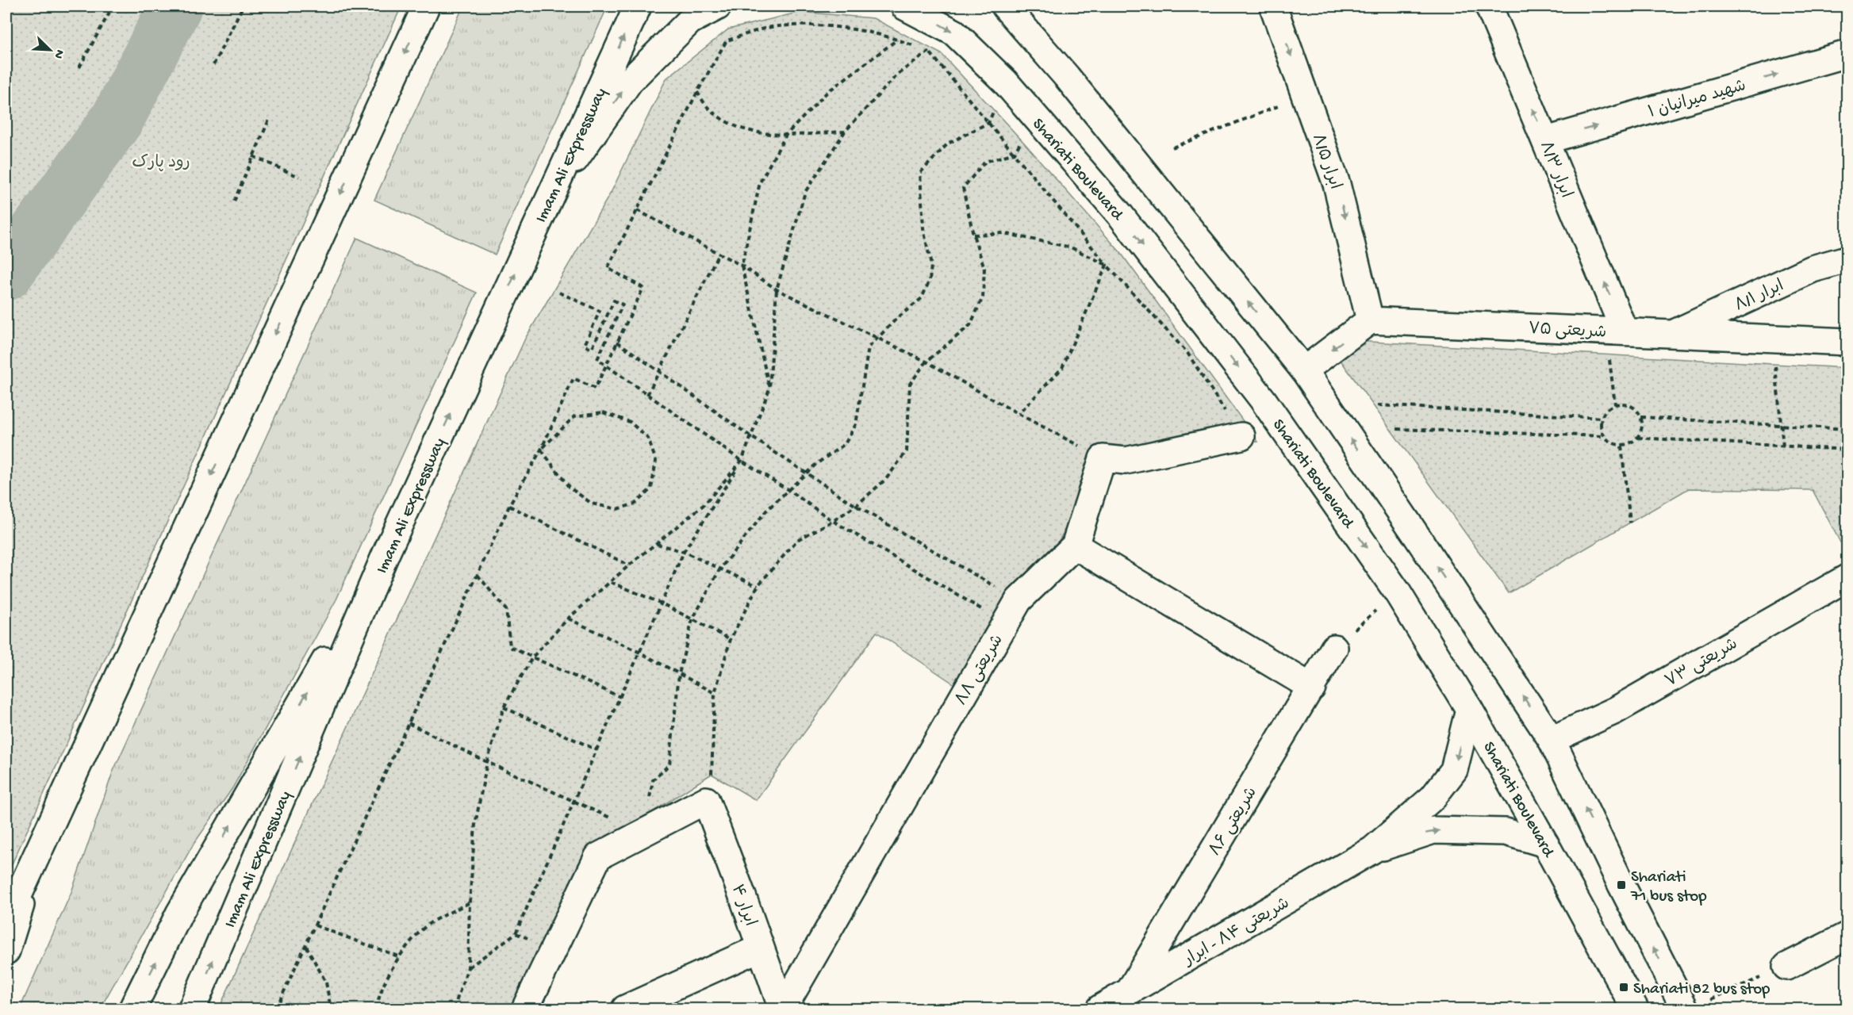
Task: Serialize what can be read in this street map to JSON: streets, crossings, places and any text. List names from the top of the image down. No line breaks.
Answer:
{"streets":{"main road":["شهید میرانیان ۱","Imam Ali Expressway","ابرار ۸/۵","Shariati Boulevard","ابرار ۸/۳","ابرار ۸/۱","شریعتی ۷۵","شریعتی ۷۳","شریعتی ۸۸","شریعتی ۸۶","ابرار ۴","شریعتی ۸۴ - ابرار"]},"crossings":[["شهید میرانیان ۱","ابرار ۸/۳"],["ابرار ۸/۵","شریعتی ۷۵"],["ابرار ۸/۳","شریعتی ۷۵"],["ابرار ۸/۱","شریعتی ۷۵"],["شریعتی ۸۸","ابرار ۴"],["شریعتی ۸۶","شریعتی ۸۴ - ابرار"]],"one_way":["شهید میرانیان ۱","ابرار ۸/۳"],"parks":["رود پارک"],"places":{"transit":["Shariati 71 bus stop","Shariati 82 bus stop"]},"north":"bottom right"}
